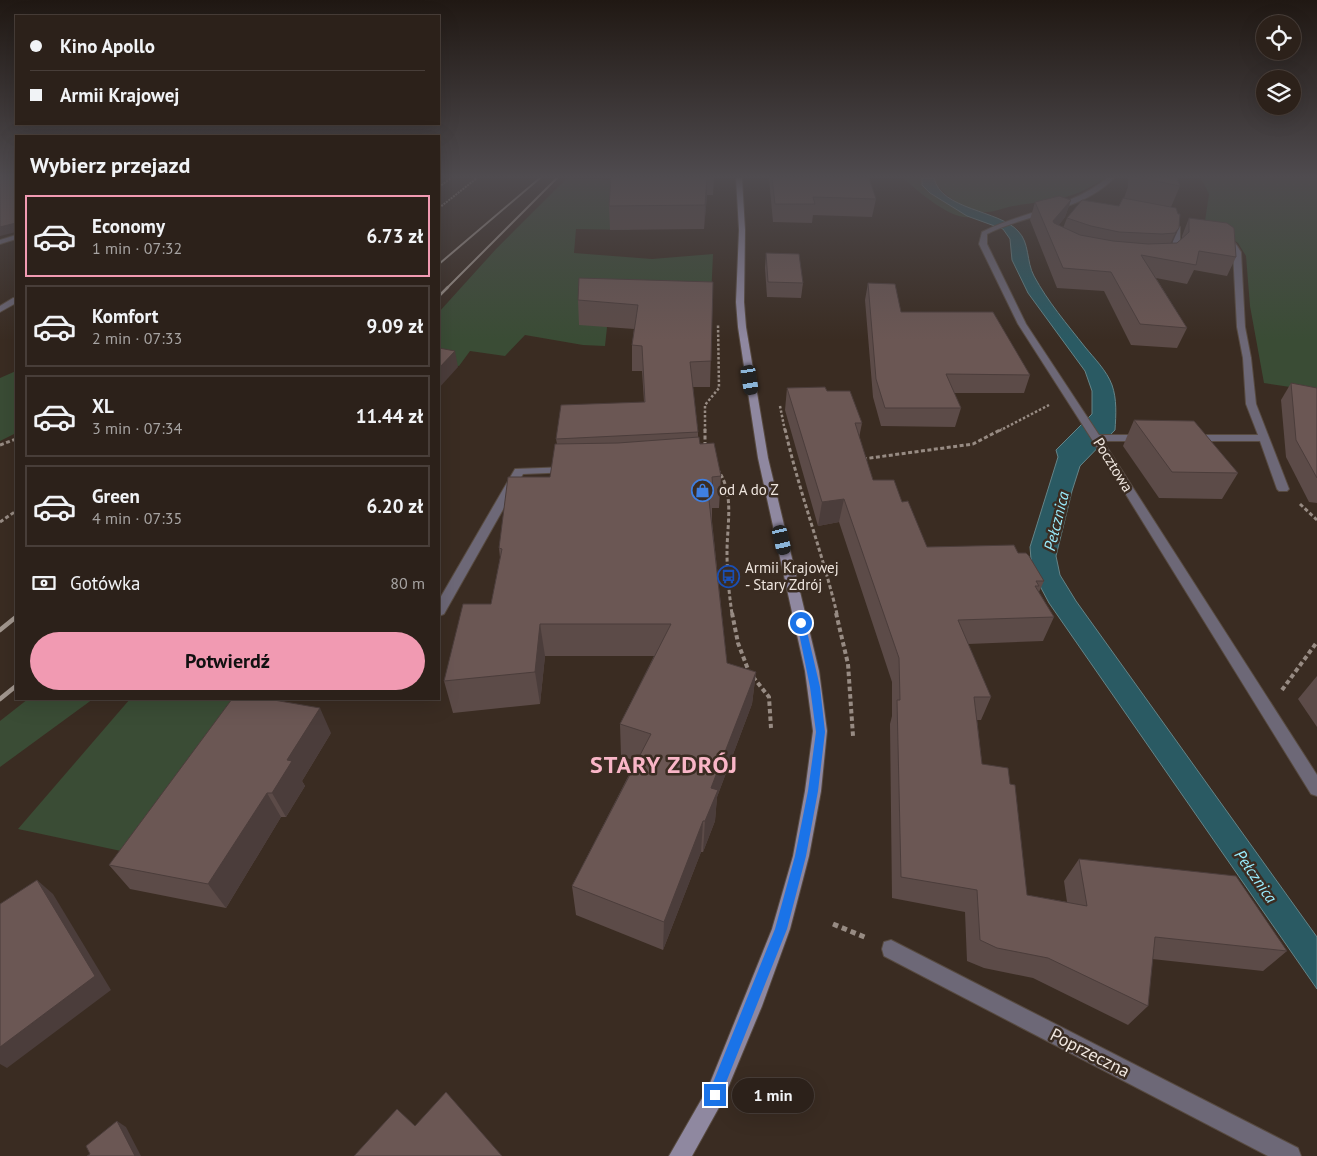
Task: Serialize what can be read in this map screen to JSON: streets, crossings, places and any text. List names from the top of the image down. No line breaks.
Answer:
{"streets":{"street":["Pocztowa","Poprzeczna"]},"districts":["STARY ZDRÓJ"],"water":["Pełcznica"],"places":{"shop":["od A do Z"],"bus stop":["Armii Krajowej - Stary Zdrój"]},"page":{"banner":["Kino Apollo","Armii Krajowej"],"heading":"Wybierz przejazd","list":[{"name":"Economy","note":"1 min · 07:32","value":"6.73 zł"},{"name":"Komfort","note":"2 min · 07:33","value":"9.09 zł"},{"name":"XL","note":"3 min · 07:34","value":"11.44 zł"},{"name":"Green","note":"4 min · 07:35","value":"6.20 zł"}],"pay":["Gotówka","80 m"],"buttons":"Potwierdź","bubble":"1 min"}}
